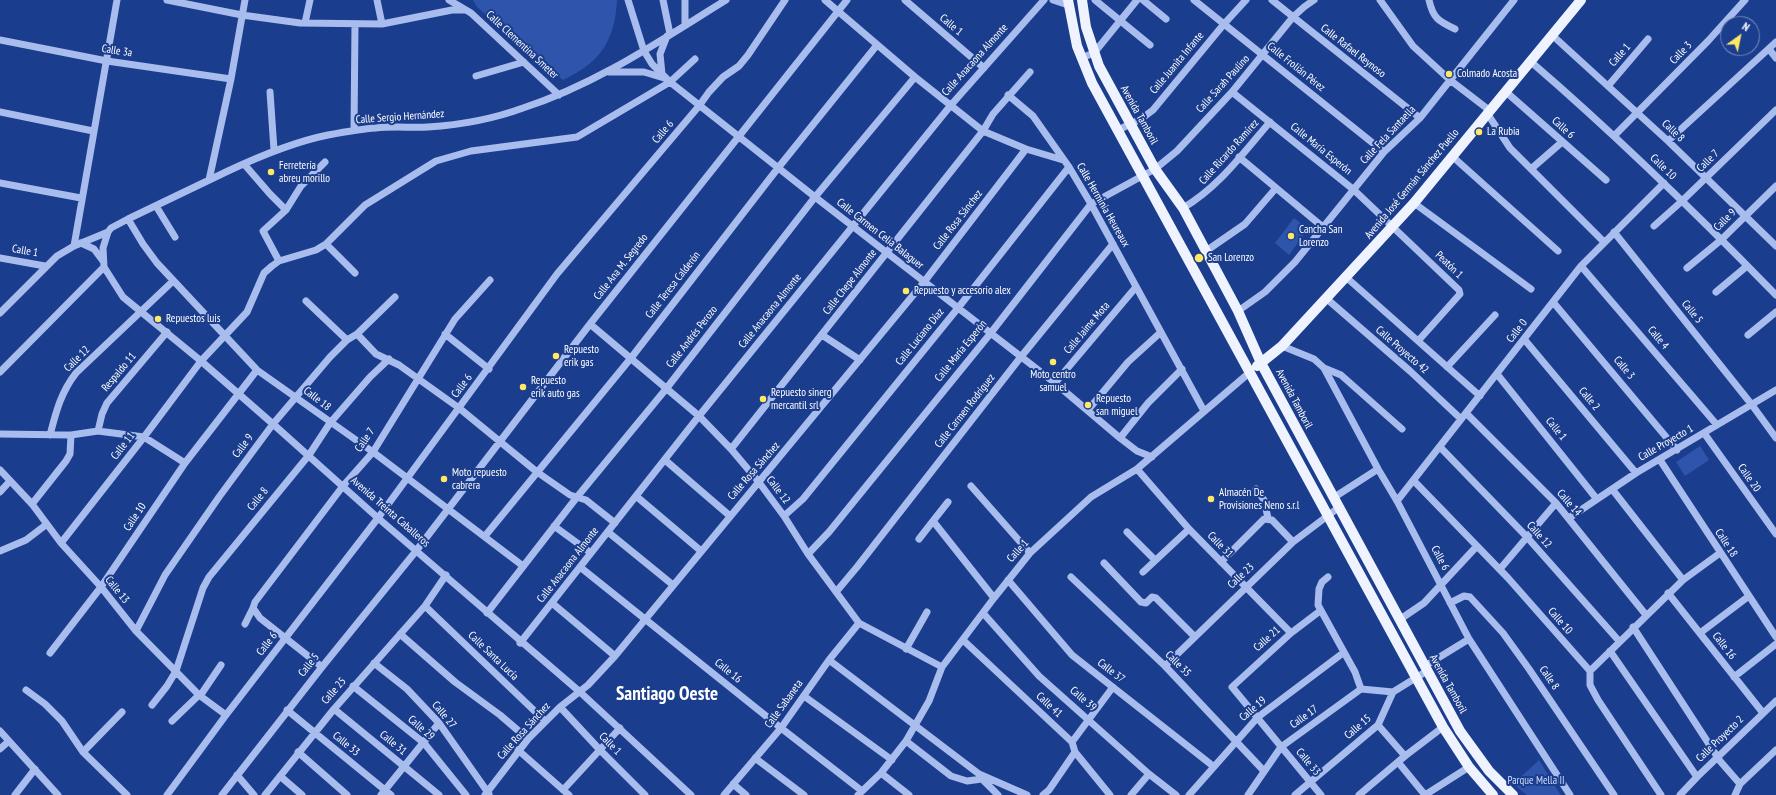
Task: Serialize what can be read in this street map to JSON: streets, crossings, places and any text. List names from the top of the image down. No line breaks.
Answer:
{"streets":{"main road":["Avenida Tamboril","Avenida José Germán Sánchez Puello"],"street":["Calle 1","Calle Clementina Smeter","Calle 3a","Calle Rafael Reynoso","Calle 3","Calle Anacaona Almonte","Calle Juanita Infante","Calle Frolián Pérez","Calle Sarah Paulino","Calle Sergio Hernández","Calle 6","Calle 8","Calle Fela Santaella","Calle María Esperón","Calle Ricardo Ramírez","Calle 7","Calle 10","Calle Herminia Heureaux","Calle Rosa Sánchez","Calle 9","Calle Carmen Celia Balaguer","Peatón 1","Calle Ana M. Segredo","Calle Chepe Almonte","Calle Teresa Calderón","Calle 5","Calle Jaime Mota","Calle 0","Calle Andrés Perozo","Calle Luciano Díaz","Calle 4","Calle Proyecto 42","Calle 12","Respaldo 11","Calle 18","Calle 2","Calle Carmen Rodríguez","Calle Proyecto 1","Calle 11","Calle 20","Calle 14","Avenida Treinta Caballeros","Calle 31","Calle 23","Calle 13","Calle 21","Calle 16","Calle Santa Lucía","Calle 35","Calle 37","Calle 25","Calle 39","Calle Sabaneta","Calle 41","Calle 19","Calle 27","Calle 17","Calle 15","Calle 29","Calle Proyecto 2","Calle 33"]},"crossings":[["Calle 1","Calle Anacaona Almonte"],["Calle 1","Calle Sergio Hernández"],["Calle 1","Calle 8"],["Calle 1","Avenida José Germán Sánchez Puello"],["Calle 1","Calle Herminia Heureaux"],["Calle 1","Calle Rosa Sánchez"],["Calle 1","Calle Carmen Celia Balaguer"],["Calle 1","Calle 0"],["Calle 1","Calle 12"],["Calle 1","Calle Proyecto 1"],["Calle 1","Calle 31"],["Calle 1","Calle 16"],["Calle 1","Calle 37"],["Calle 1","Calle 39"],["Calle 1","Calle 41"],["Calle Clementina Smeter","Calle Sergio Hernández"],["Calle Rafael Reynoso","Calle Sarah Paulino"],["Calle Rafael Reynoso","Calle Fela Santaella"],["Calle 3","Calle 8"],["Calle 3","Calle 10"],["Calle 3","Calle 0"],["Calle 3","Calle Proyecto 1"],["Calle Anacaona Almonte","Calle Herminia Heureaux"],["Calle Anacaona Almonte","Calle Carmen Celia Balaguer"],["Calle Anacaona Almonte","Calle 12"],["Calle Anacaona Almonte","Avenida Treinta Caballeros"],["Calle Anacaona Almonte","Calle 16"],["Calle Juanita Infante","Calle Frolián Pérez"],["Calle Juanita Infante","Avenida Tamboril"],["Calle Frolián Pérez","Calle Sarah Paulino"],["Calle Frolián Pérez","Calle Fela Santaella"],["Calle Sarah Paulino","Avenida Tamboril"],["Calle Sarah Paulino","Calle María Esperón"],["Avenida Tamboril","Calle Fela Santaella"],["Avenida Tamboril","Calle Ricardo Ramírez"],["Avenida Tamboril","Avenida José Germán Sánchez Puello"],["Avenida Tamboril","Calle 23"],["Calle Sergio Hernández","Calle Carmen Celia Balaguer"],["Calle Sergio Hernández","Calle 18"],["Calle Sergio Hernández","Avenida Treinta Caballeros"],["Calle 6","Calle 8"],["Calle 6","Avenida José Germán Sánchez Puello"],["Calle 6","Calle Carmen Celia Balaguer"],["Calle 6","Calle 0"],["Calle 6","Calle 18"],["Calle 6","Avenida Treinta Caballeros"],["Calle 6","Calle 13"],["Calle 8","Calle 7"],["Calle 8","Avenida José Germán Sánchez Puello"],["Calle 8","Calle 9"],["Calle 8","Calle 18"],["Calle 8","Avenida Treinta Caballeros"],["Calle 8","Calle 13"],["Calle Fela Santaella","Calle María Esperón"],["Calle María Esperón","Calle Ricardo Ramírez"],["Calle María Esperón","Avenida José Germán Sánchez Puello"],["Calle María Esperón","Calle Herminia Heureaux"],["Calle María Esperón","Calle Carmen Celia Balaguer"],["Calle María Esperón","Peatón 1"],["Calle María Esperón","Calle 12"],["Calle 7","Calle 10"],["Calle 7","Calle 18"],["Calle 7","Avenida Treinta Caballeros"],["Calle 10","Avenida José Germán Sánchez Puello"],["Calle 10","Calle 9"],["Calle 10","Calle 0"],["Calle 10","Calle 18"],["Calle 10","Avenida Treinta Caballeros"],["Calle 10","Calle 13"],["Avenida José Germán Sánchez Puello","Peatón 1"],["Avenida José Germán Sánchez Puello","Calle Proyecto 42"],["Calle Herminia Heureaux","Calle Rosa Sánchez"],["Calle Herminia Heureaux","Calle Ana M. Segredo"],["Calle Herminia Heureaux","Calle Chepe Almonte"],["Calle Herminia Heureaux","Calle Teresa Calderón"],["Calle Herminia Heureaux","Calle Jaime Mota"],["Calle Herminia Heureaux","Calle Andrés Perozo"],["Calle Herminia Heureaux","Calle Luciano Díaz"],["Calle Herminia Heureaux","Calle Carmen Rodríguez"],["Calle Rosa Sánchez","Calle Carmen Celia Balaguer"],["Calle Rosa Sánchez","Calle 12"],["Calle Rosa Sánchez","Avenida Treinta Caballeros"],["Calle Rosa Sánchez","Calle 16"],["Calle Rosa Sánchez","Calle Santa Lucía"],["Calle Rosa Sánchez","Calle 27"],["Calle 9","Calle 18"],["Calle 9","Avenida Treinta Caballeros"],["Calle 9","Calle 13"],["Calle Carmen Celia Balaguer","Calle Ana M. Segredo"],["Calle Carmen Celia Balaguer","Calle Chepe Almonte"],["Calle Carmen Celia Balaguer","Calle Teresa Calderón"],["Calle Carmen Celia Balaguer","Calle Jaime Mota"],["Calle Carmen Celia Balaguer","Calle Andrés Perozo"],["Calle Carmen Celia Balaguer","Calle Luciano Díaz"],["Calle Carmen Celia Balaguer","Calle Carmen Rodríguez"],["Calle Ana M. Segredo","Calle 5"],["Calle Ana M. Segredo","Calle 12"],["Calle Ana M. Segredo","Calle 18"],["Calle Ana M. Segredo","Avenida Treinta Caballeros"],["Calle Chepe Almonte","Calle 12"],["Calle Teresa Calderón","Calle 12"],["Calle Teresa Calderón","Calle 18"],["Calle 5","Calle 0"],["Calle 5","Calle Proyecto 1"],["Calle 5","Avenida Treinta Caballeros"],["Calle 5","Calle 33"],["Calle 0","Calle 4"],["Calle 0","Calle Proyecto 42"],["Calle 0","Calle 12"],["Calle 0","Calle 2"],["Calle 0","Calle 14"],["Calle Andrés Perozo","Calle 12"],["Calle Andrés Perozo","Calle 18"],["Calle Andrés Perozo","Avenida Treinta Caballeros"],["Calle Luciano Díaz","Calle 12"],["Calle 4","Calle Proyecto 1"],["Calle Proyecto 42","Calle 14"],["Calle 12","Calle 18"],["Calle 12","Calle Carmen Rodríguez"],["Calle 12","Avenida Treinta Caballeros"],["Calle 12","Calle Sabaneta"],["Respaldo 11","Avenida Treinta Caballeros"],["Calle 18","Calle Proyecto 1"],["Calle 18","Calle 11"],["Calle 2","Calle Proyecto 1"],["Calle Proyecto 1","Calle 20"],["Calle Proyecto 1","Calle 14"],["Calle 11","Avenida Treinta Caballeros"],["Calle 11","Calle 13"],["Avenida Treinta Caballeros","Calle 25"],["Calle 31","Calle 23"],["Calle 31","Calle 21"],["Calle 31","Calle 25"],["Calle 23","Calle 35"],["Calle 21","Calle 33"],["Calle 16","Calle Sabaneta"],["Calle 16","Calle Proyecto 2"],["Calle Santa Lucía","Calle 25"],["Calle 35","Calle 19"],["Calle 35","Calle 17"],["Calle 37","Calle 19"],["Calle 25","Calle 27"],["Calle 25","Calle 29"],["Calle 25","Calle 33"],["Calle 19","Calle 33"],["Calle 17","Calle 33"],["Calle 15","Calle 33"]],"districts":["Santiago Oeste"],"parks":["Parque Mella II"],"places":["Colmado Acosta","La Rubia","Ferretería abreu morillo","Cancha San Lorenzo","San Lorenzo","Repuesto y accesorio alex","Repuestos luis","Repuesto erik gas","Moto centro samuel","Repuesto erik auto gas","Repuesto sinerg mercantil srl","Repuesto san miguel","Moto repuesto cabrera","Almacén De Provisiones Neno s.r.l"],"north":"top right"}
